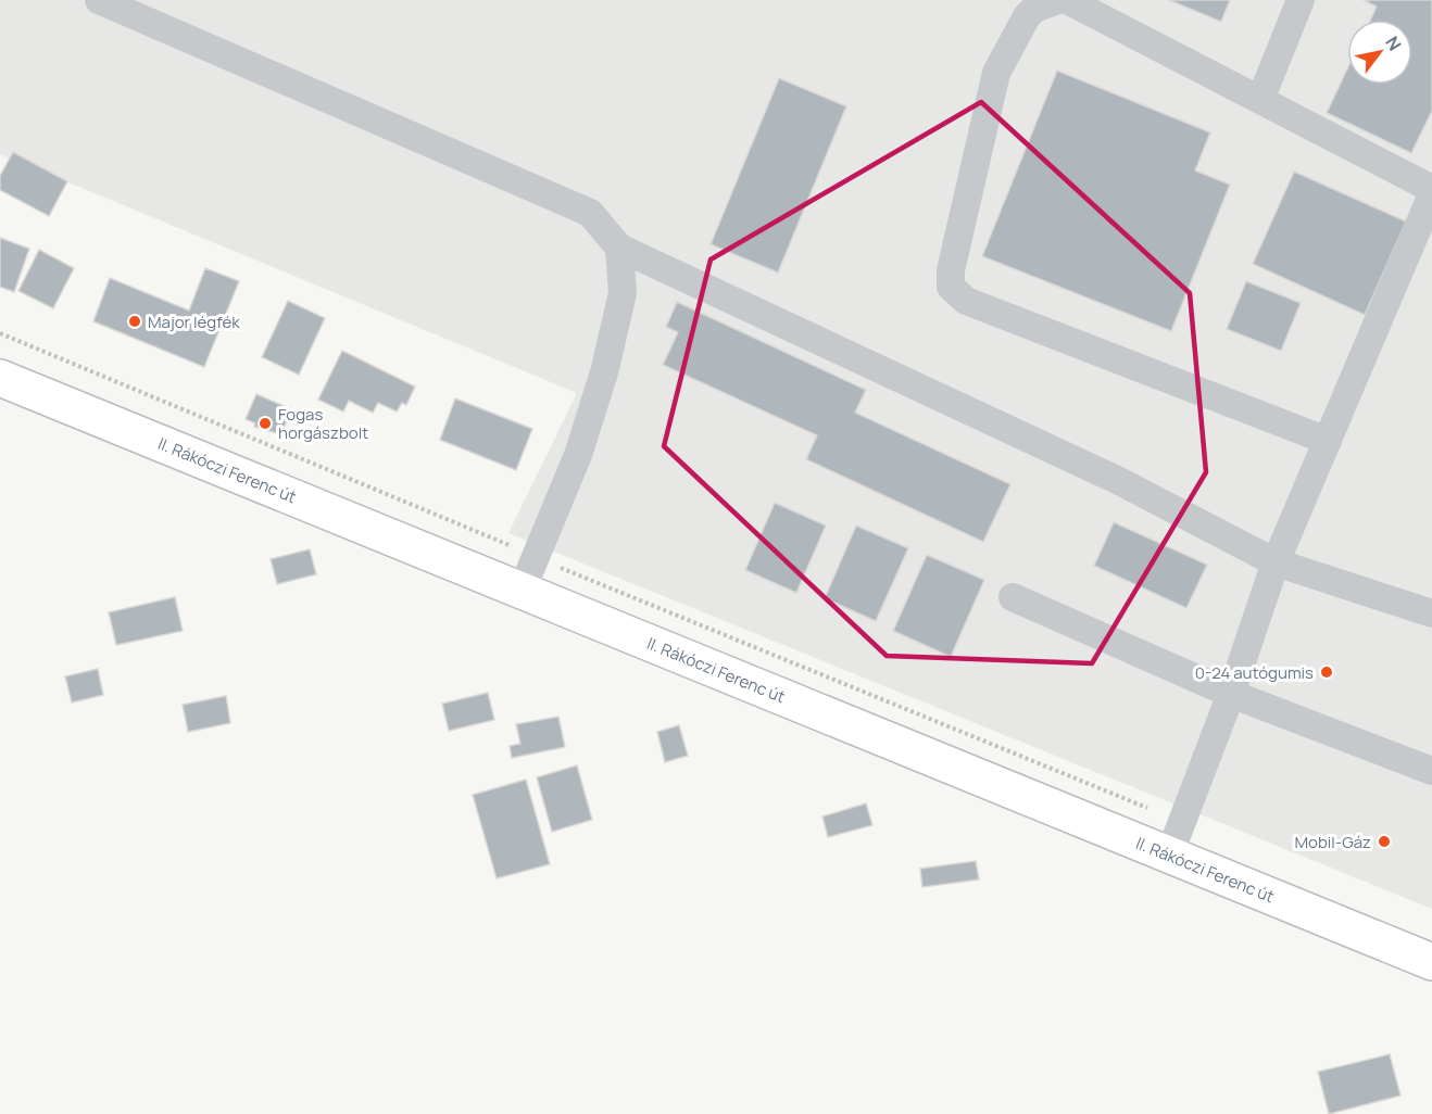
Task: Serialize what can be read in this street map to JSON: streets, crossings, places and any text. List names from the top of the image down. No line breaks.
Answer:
{"streets":{"main road":["II. Rákóczi Ferenc út"]},"places":["Major légfék","Fogas horgászbolt","0-24 autógumis","Mobil-Gáz"],"north":"top right"}
